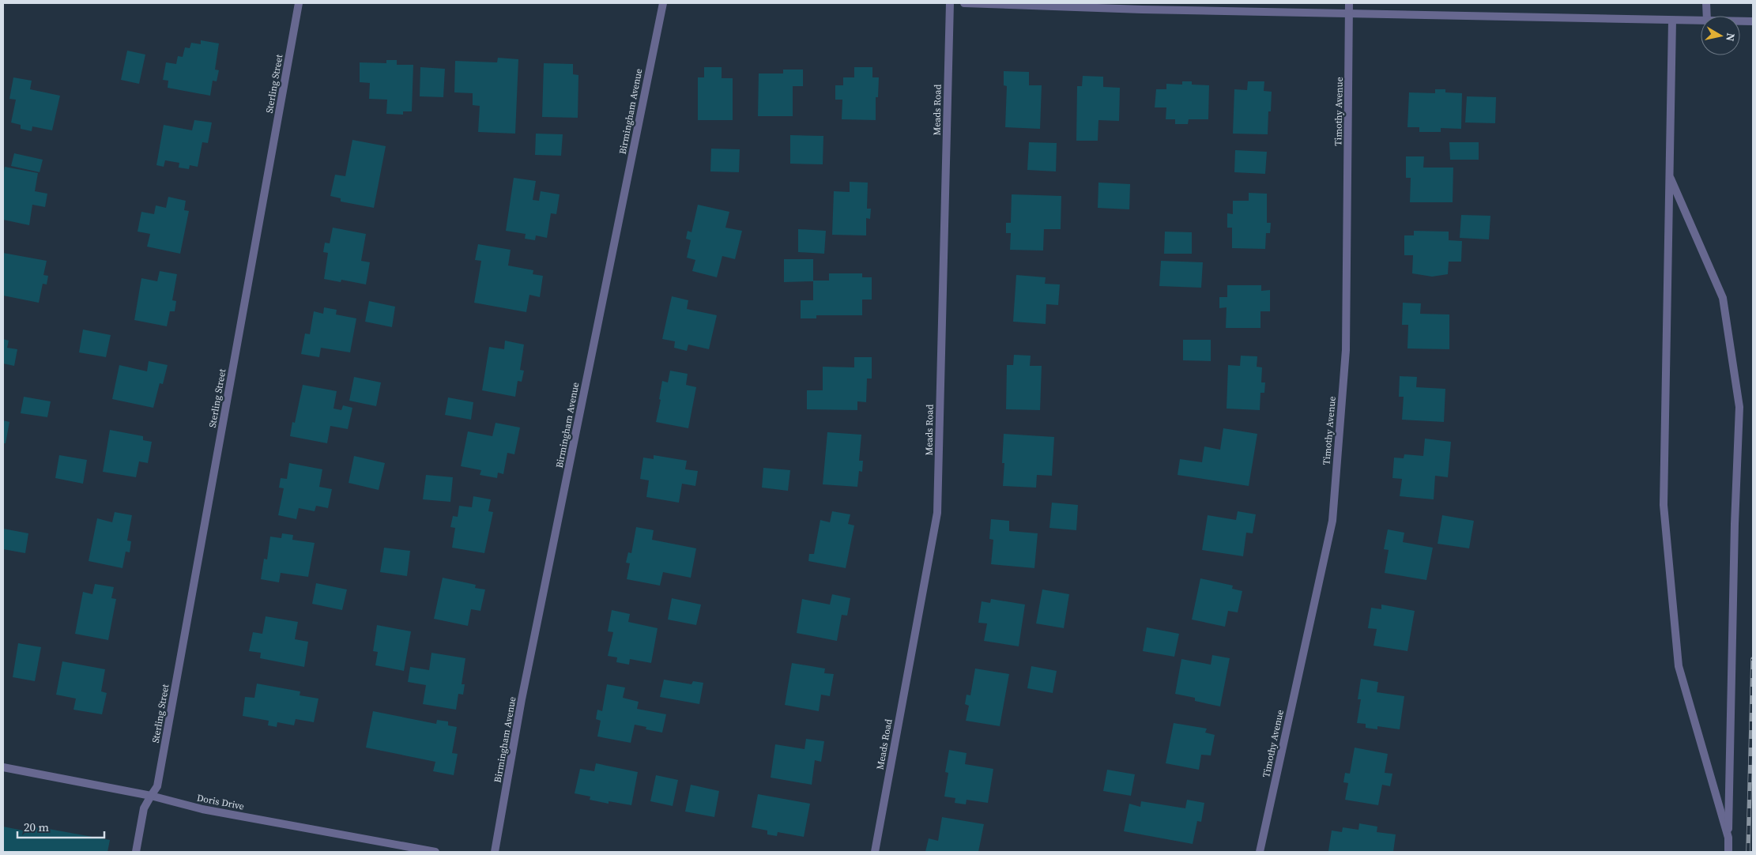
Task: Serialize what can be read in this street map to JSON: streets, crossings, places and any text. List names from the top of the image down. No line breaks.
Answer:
{"streets":{"street":["Sterling Street","Meads Road","Birmingham Avenue","Timothy Avenue","Doris Drive"]},"crossings":[["Sterling Street","Doris Drive"]],"scale_bar":"20 m","north":"right"}
